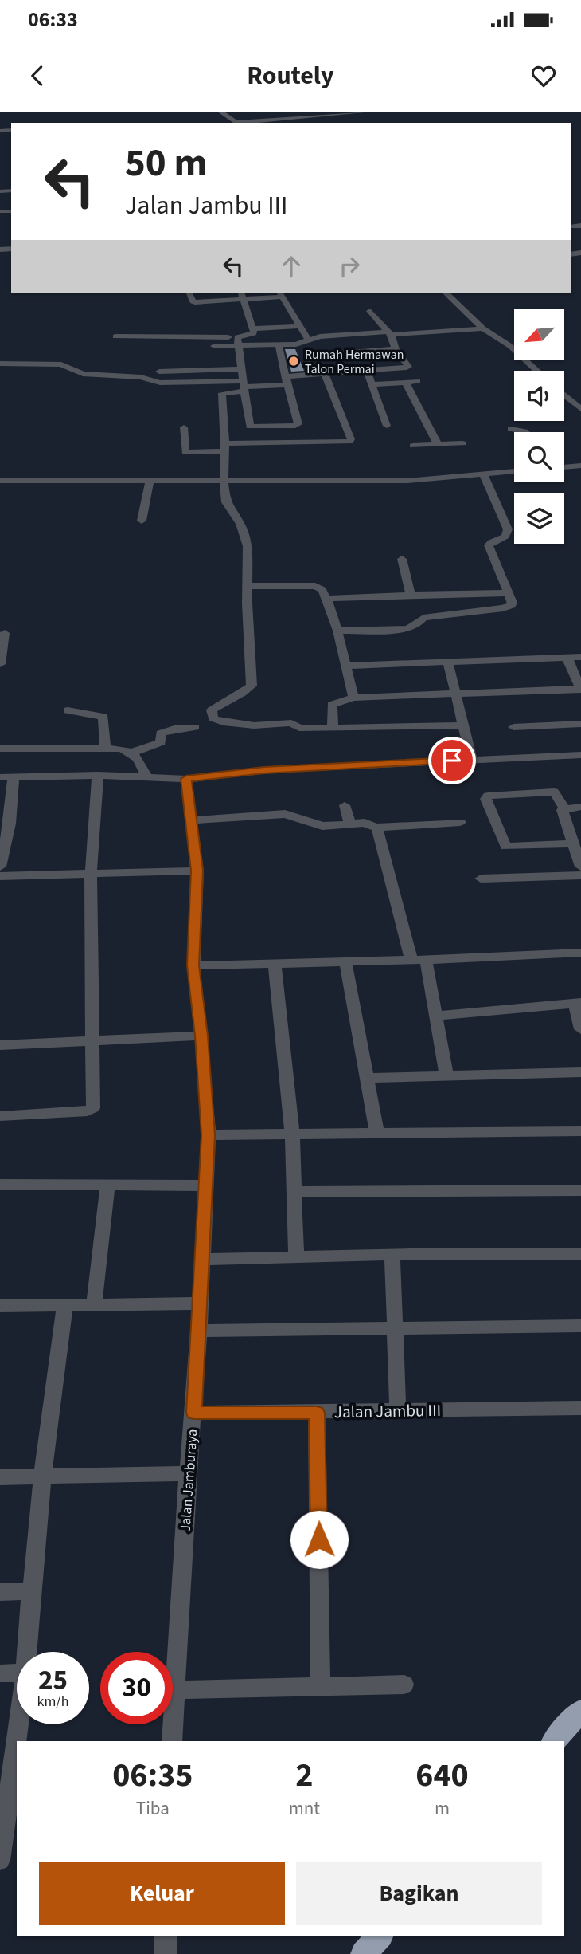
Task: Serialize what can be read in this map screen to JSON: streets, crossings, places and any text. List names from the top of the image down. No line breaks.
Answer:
{"streets":{"street":["Jalan Jambu III","Jalan Jamburaya"]},"crossings":[["Jalan Jambu III","Jalan Jamburaya"]],"places":["Rumah Hermawan Talon Permai"],"north":"bottom left","page":{"status":"06:33","header":"Routely","turn":["50 m","Jalan Jambu III"],"speed":"25 km/h","limit":"30","eta":["06:35","Tiba","2","mnt","640","m"],"buttons":["Keluar","Bagikan"]}}
